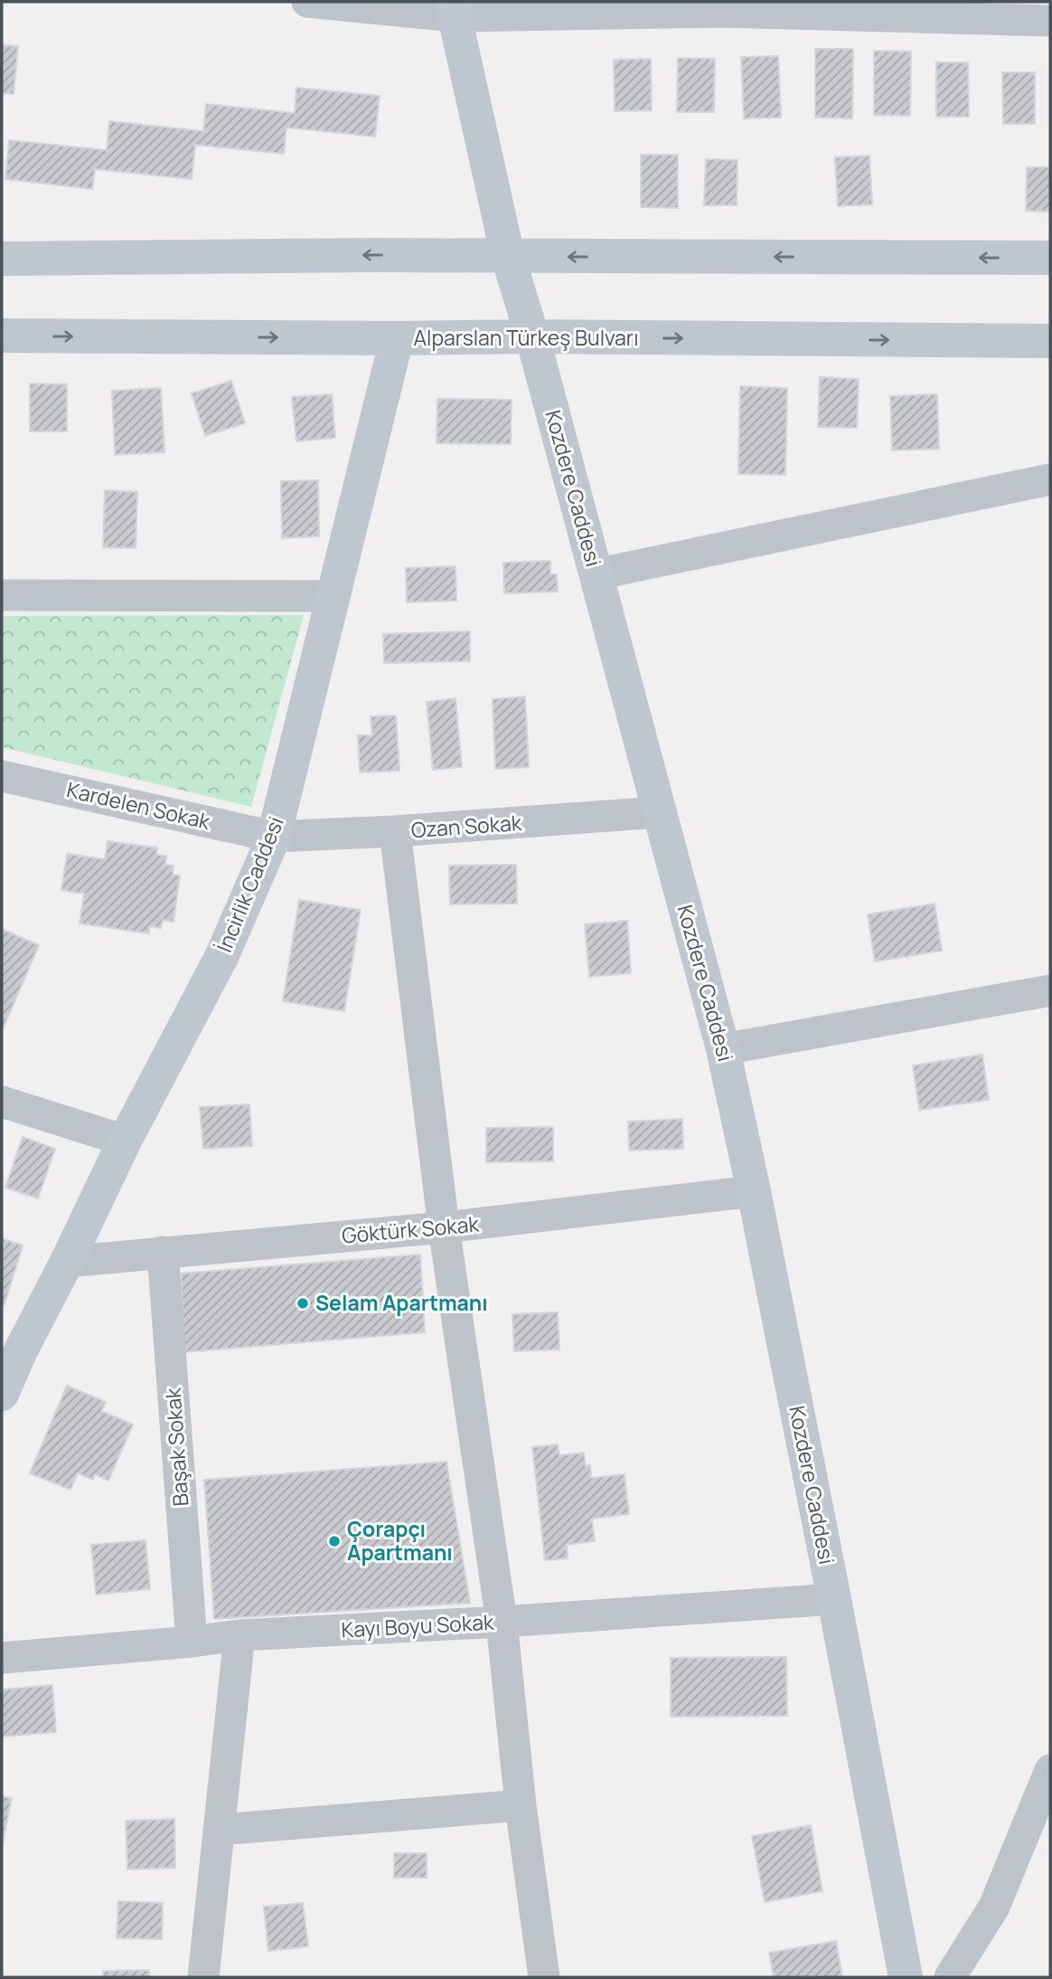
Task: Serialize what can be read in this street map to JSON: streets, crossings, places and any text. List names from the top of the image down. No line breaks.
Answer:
{"streets":{"street":["Alparslan Türkeş Bulvarı","Kozdere Caddesi","Kardelen Sokak","Ozan Sokak","İncirlik Caddesi","Göktürk Sokak","Başak Sokak","Kayı Boyu Sokak"]},"crossings":[["Alparslan Türkeş Bulvarı","Kozdere Caddesi"],["Alparslan Türkeş Bulvarı","İncirlik Caddesi"],["Kozdere Caddesi","Ozan Sokak"],["Kozdere Caddesi","Göktürk Sokak"],["Kozdere Caddesi","Kayı Boyu Sokak"],["Kardelen Sokak","Ozan Sokak"],["Kardelen Sokak","İncirlik Caddesi"],["Ozan Sokak","İncirlik Caddesi"],["İncirlik Caddesi","Göktürk Sokak"],["Göktürk Sokak","Başak Sokak"],["Başak Sokak","Kayı Boyu Sokak"]],"places":["Selam Apartmanı","Çorapçı Apartmanı"]}
